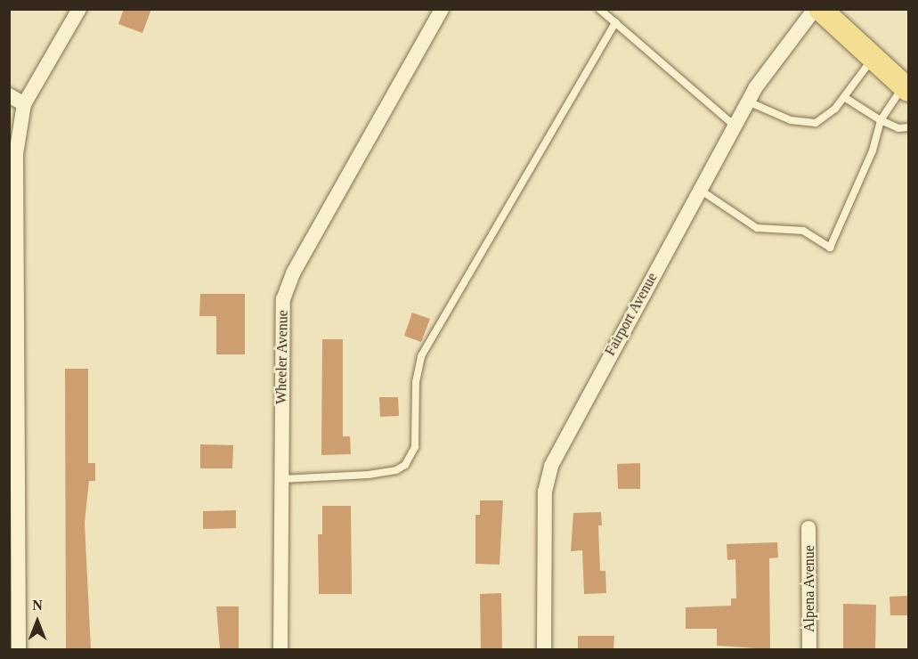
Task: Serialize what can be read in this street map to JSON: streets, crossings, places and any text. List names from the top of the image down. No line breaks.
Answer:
{"streets":{"street":["Fairport Avenue","Wheeler Avenue","Alpena Avenue"]},"north":"top"}
